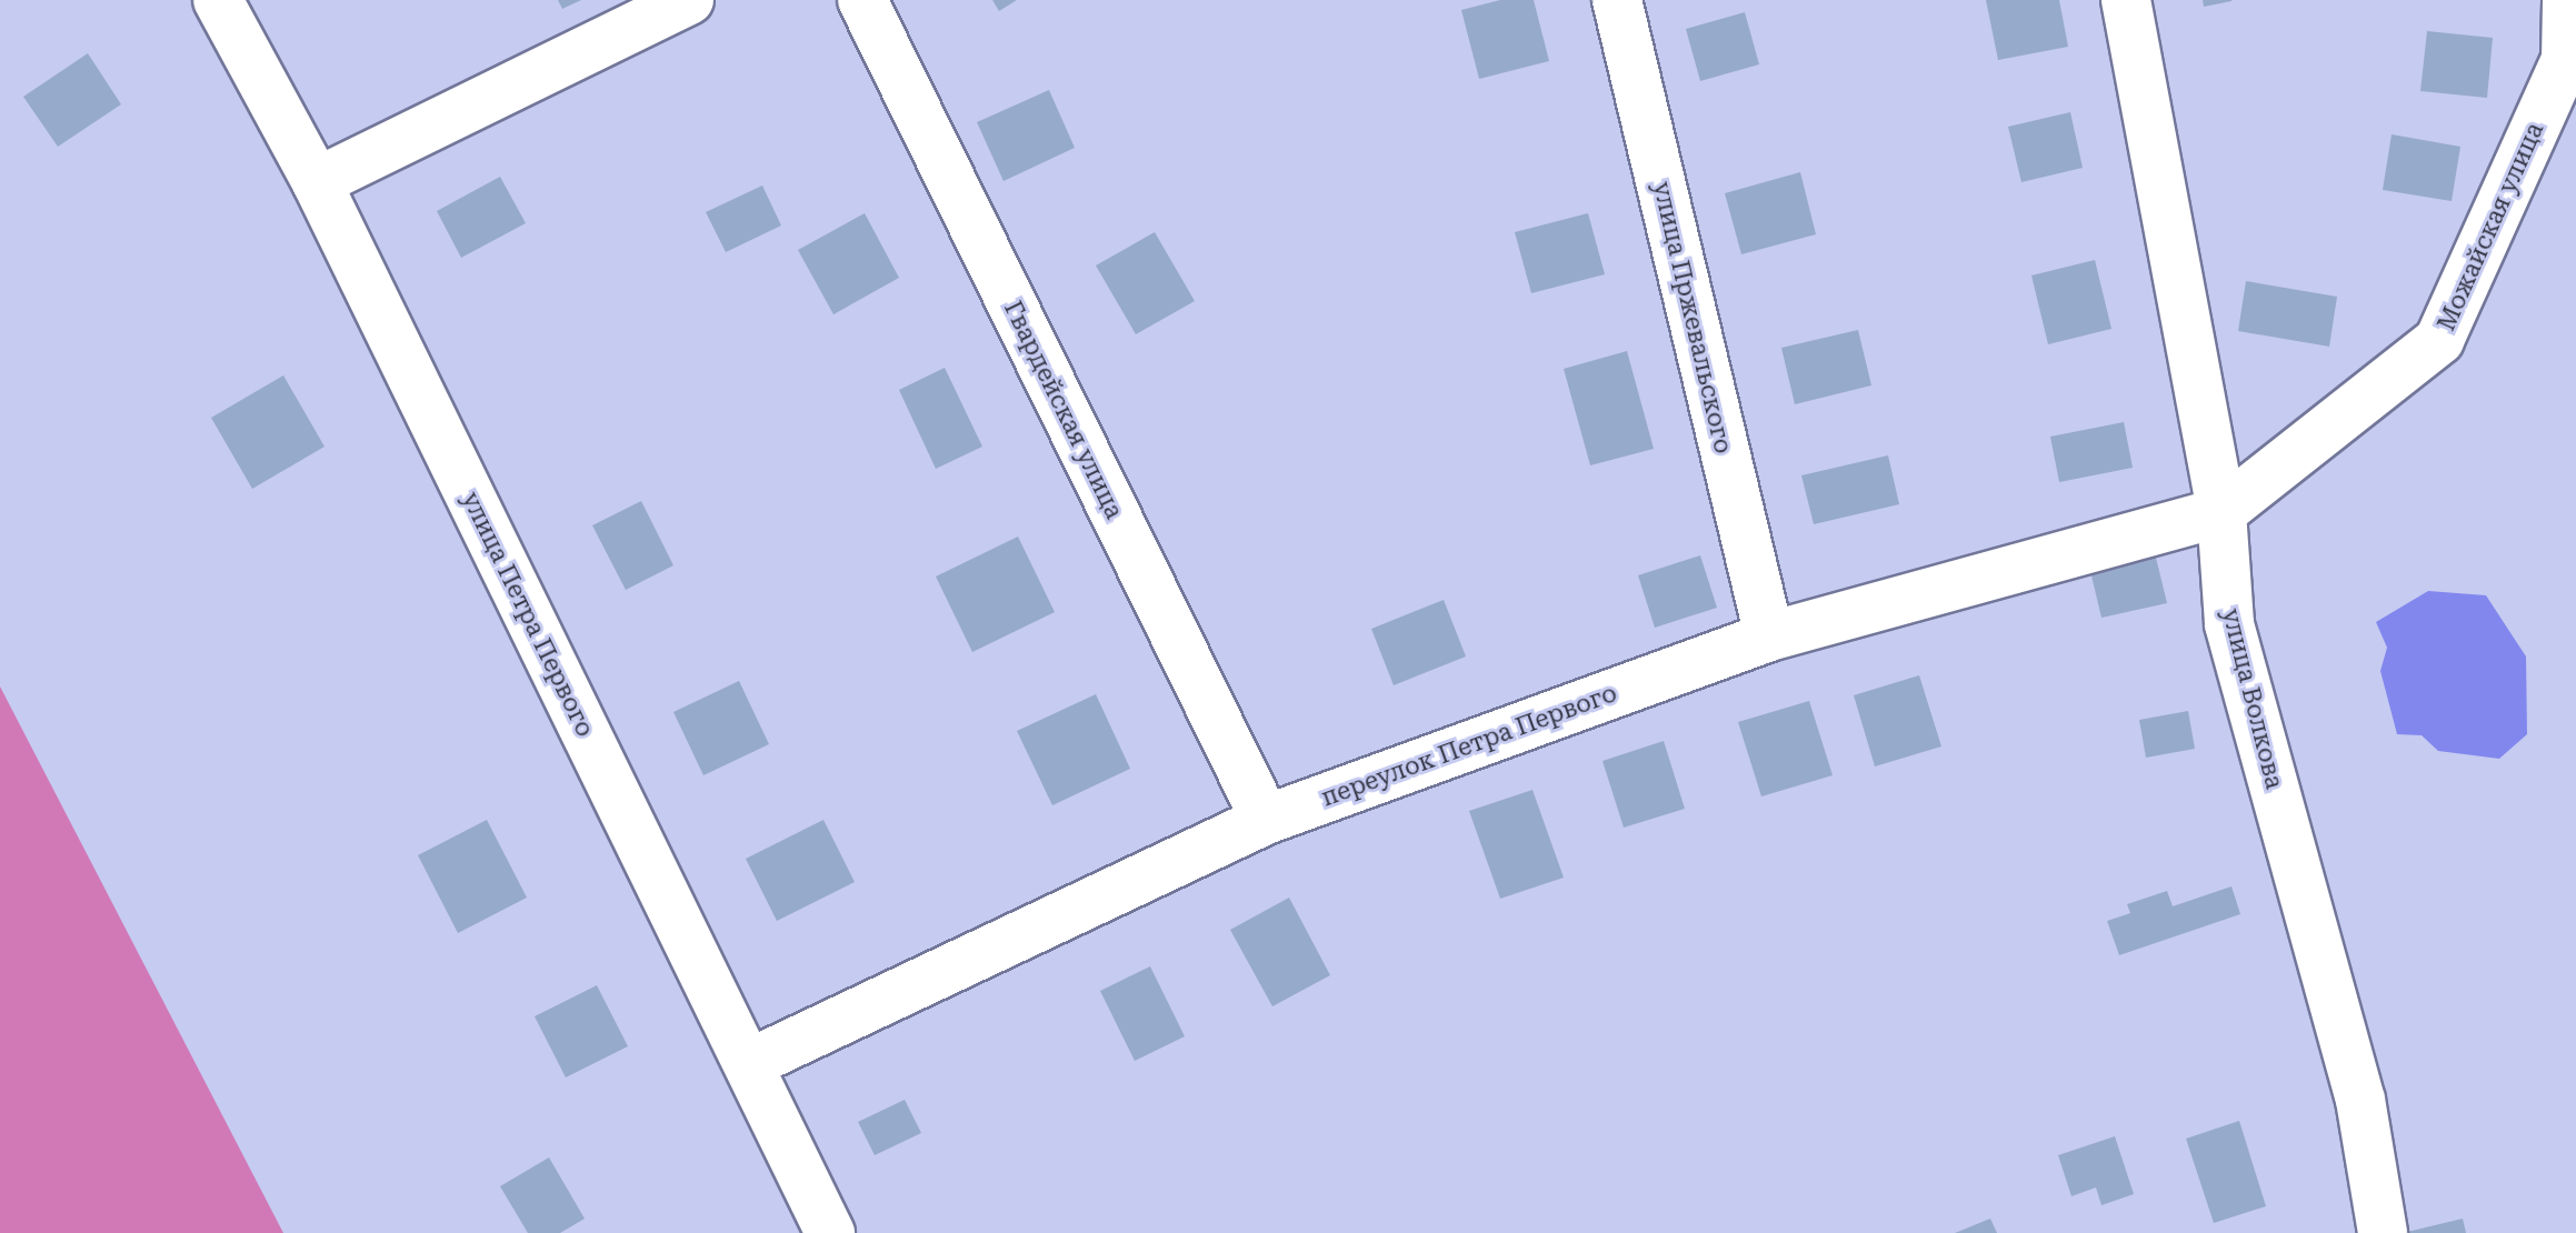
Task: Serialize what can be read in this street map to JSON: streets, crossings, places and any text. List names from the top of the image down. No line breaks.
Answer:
{"streets":{"street":["Можайская улица","улица Пржевальского","Гвардейская улица","улица Петра Первого","улица Волкова","переулок Петра Первого"]},"crossings":[["Можайская улица","улица Волкова"],["Можайская улица","переулок Петра Первого"],["улица Пржевальского","переулок Петра Первого"],["Гвардейская улица","переулок Петра Первого"],["улица Петра Первого","переулок Петра Первого"],["улица Волкова","переулок Петра Первого"]]}
